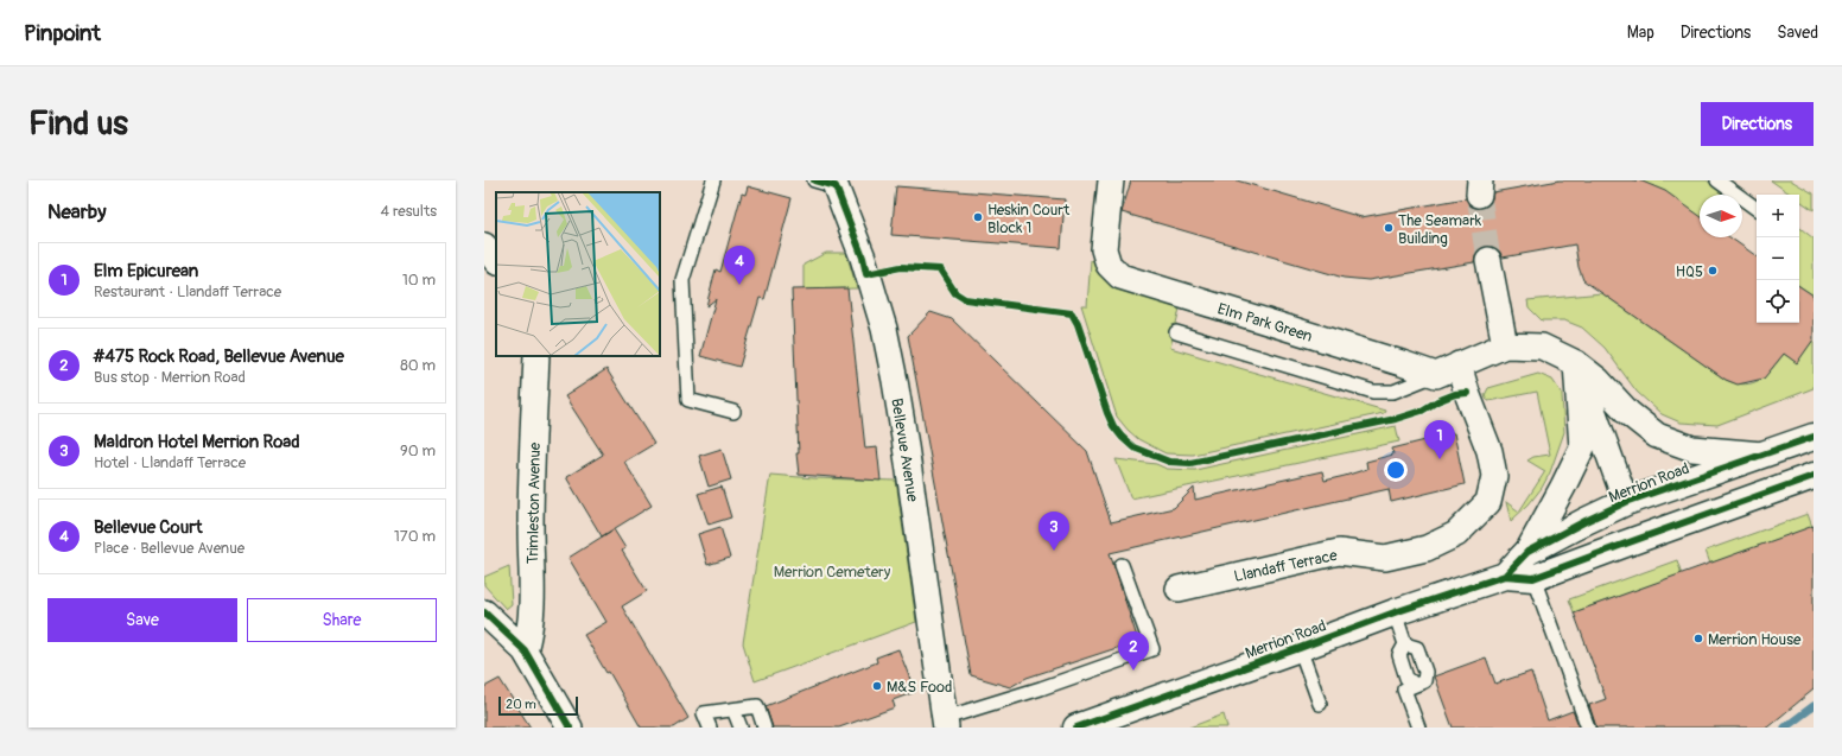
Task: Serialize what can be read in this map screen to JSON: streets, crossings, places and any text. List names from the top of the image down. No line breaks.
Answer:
{"streets":{"main road":["Merrion Road"],"street":["Elm Park Green","Bellevue Avenue","Trimleston Avenue","Llandaff Terrace"]},"parks":["Merrion Cemetery"],"places":["Heskin Court Block 1","The Seamark Building","HQ5","Merrion House","M&S Food"],"scale_bar":"20 m","north":"right","page":{"header":"Pinpoint","nav":["Map","Directions","Saved"],"buttons":["Directions",["Save","Share"]],"title":"Find us","heading":["Nearby","4 results"],"map_buttons":["+","−"],"list":[{"mark":"1","name":"Elm Epicurean","note":"Restaurant · Llandaff Terrace","value":"10 m"},{"mark":"2","name":"#475 Rock Road, Bellevue Avenue","note":"Bus stop · Merrion Road","value":"80 m"},{"mark":"3","name":"Maldron Hotel Merrion Road","note":"Hotel · Llandaff Terrace","value":"90 m"},{"mark":"4","name":"Bellevue Court","note":"Place · Bellevue Avenue","value":"170 m"}],"pins":["4","1","3","2"],"scale":"20 m"}}
